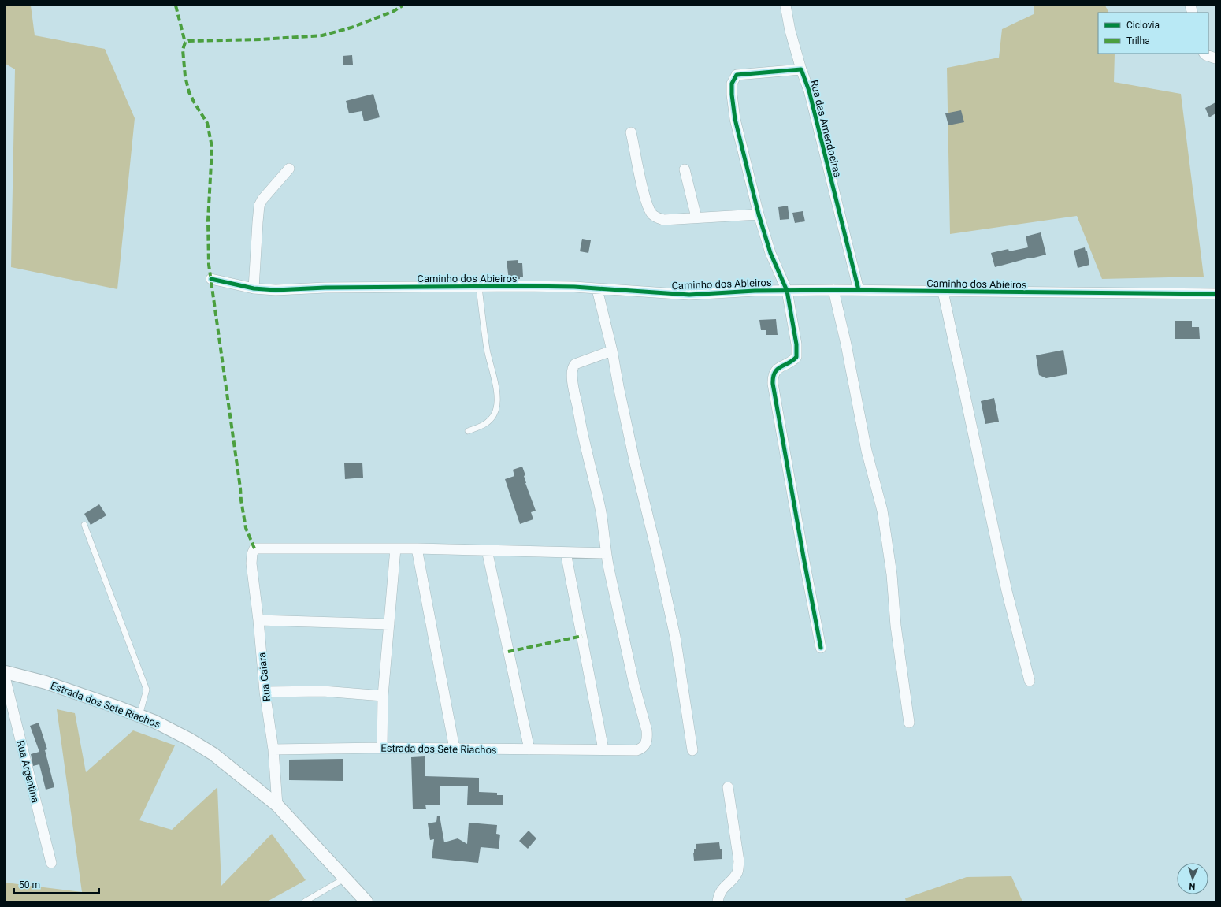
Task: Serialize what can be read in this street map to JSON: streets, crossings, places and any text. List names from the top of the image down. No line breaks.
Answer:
{"streets":{"street":["Rua das Amendoeiras","Caminho dos Abieiros","Rua Caiara","Estrada dos Sete Riachos","Rua Argentina"]},"crossings":[["Rua das Amendoeiras","Caminho dos Abieiros"],["Rua Caiara","Estrada dos Sete Riachos"]],"legend":["Ciclovia","Trilha"],"scale_bar":"50 m","north":"bottom"}
